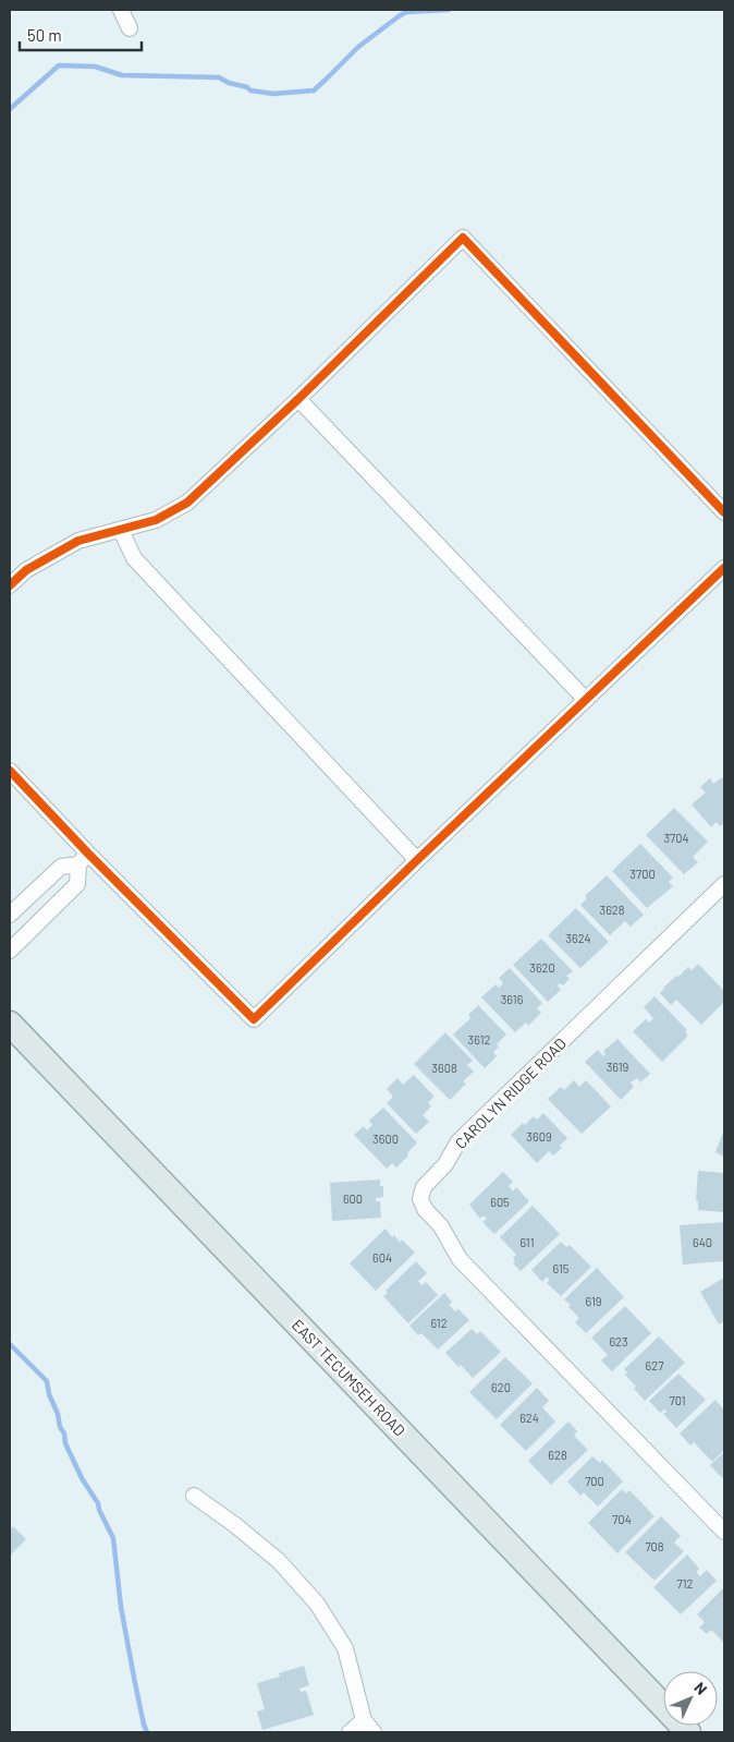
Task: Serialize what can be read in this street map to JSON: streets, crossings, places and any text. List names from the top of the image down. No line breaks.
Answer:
{"streets":{"main road":["EAST TECUMSEH ROAD"],"street":["CAROLYN RIDGE ROAD"]},"house_numbers":["3704","3700","3628","3624","3620","3616","3612","3619","3608","3609","3600","600","605","611","640","604","615","619","612","623","627","620","701","624","628","700","704","708","712"],"scale_bar":"50 m","north":"top right"}
